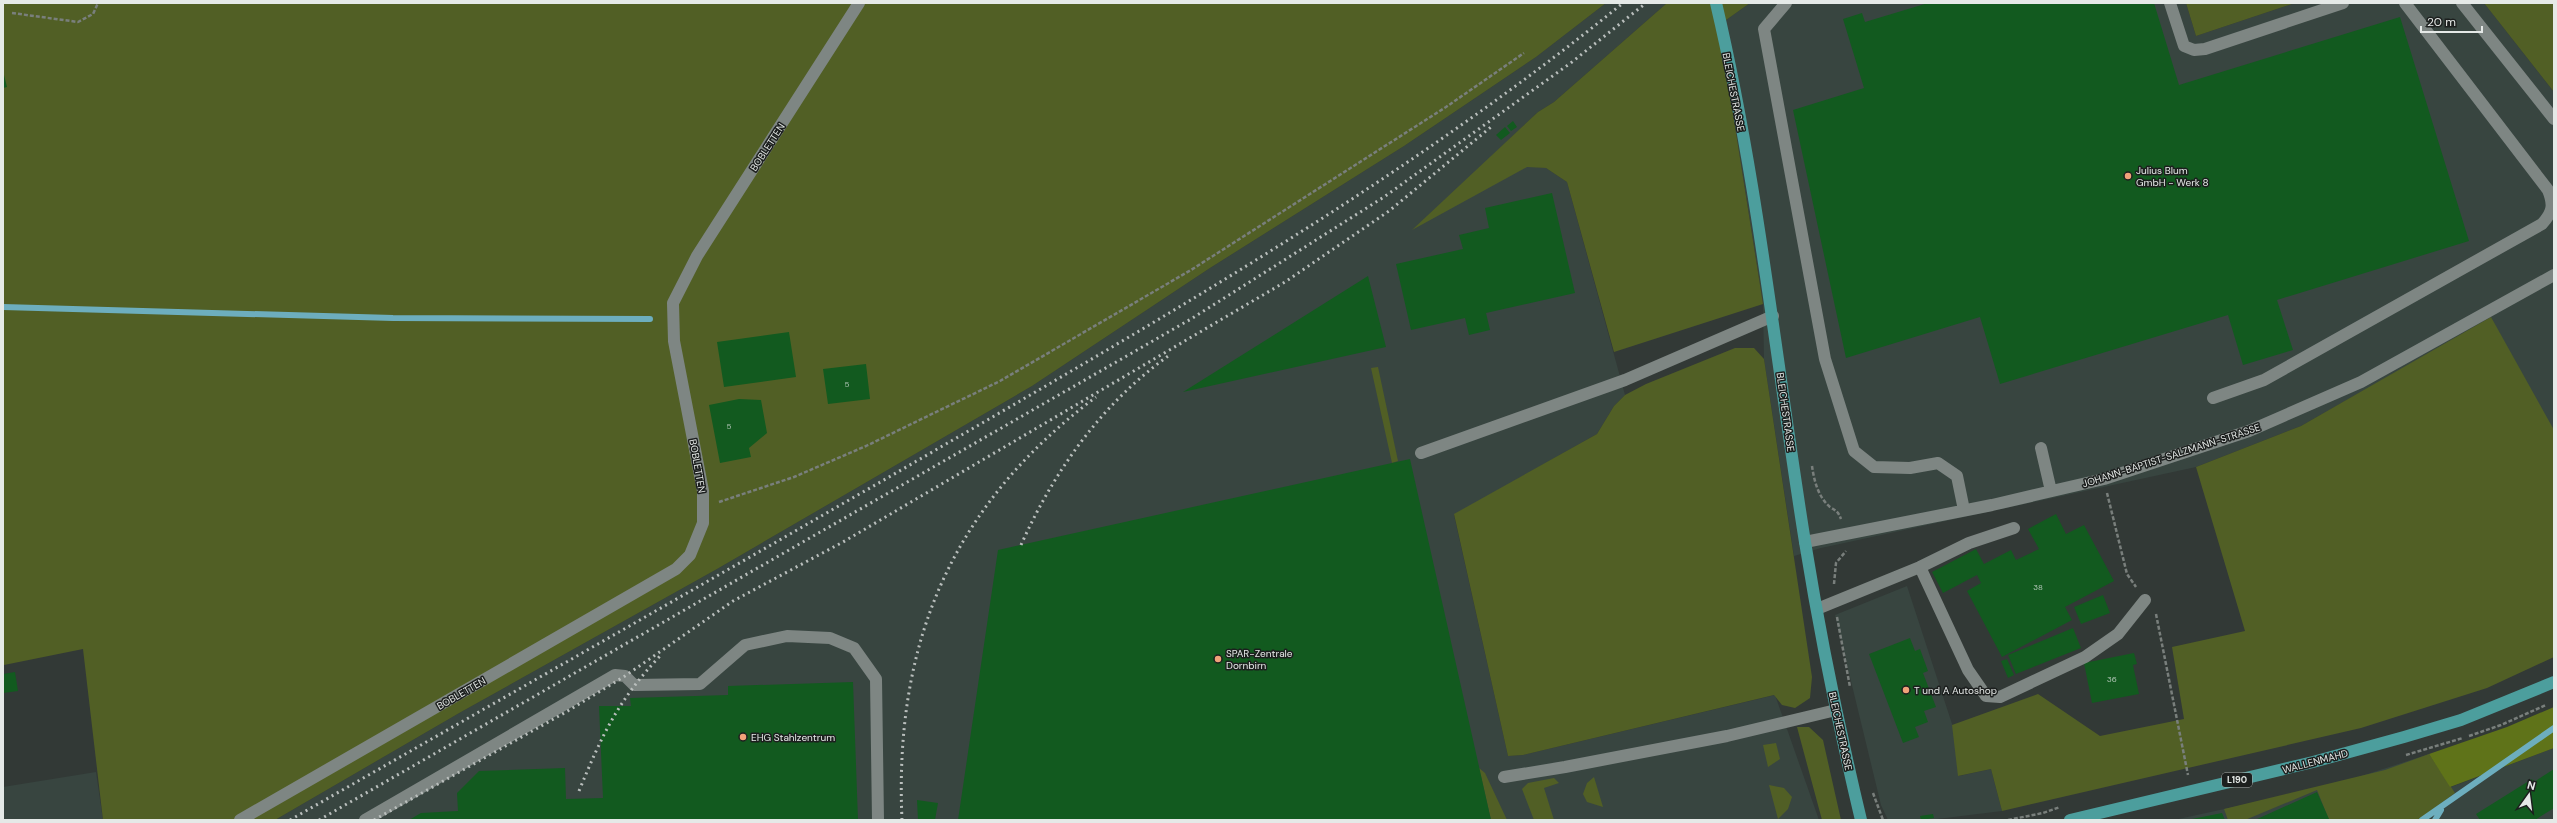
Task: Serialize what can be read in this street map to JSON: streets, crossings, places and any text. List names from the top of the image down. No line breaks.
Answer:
{"streets":{"main road":["BLEICHESTRASSE","WALLENMAHD","L190"],"street":["BOBLETTEN","JOHANN-BAPTIST-SALZMANN-STRASSE"]},"crossings":[["BLEICHESTRASSE","JOHANN-BAPTIST-SALZMANN-STRASSE"]],"places":["Julius Blum GmbH - Werk 8","SPAR-Zentrale Dornbirn","T und A Autoshop","EHG Stahlzentrum"],"house_numbers":["5","5","38","36"],"scale_bar":"20 m","north":"top"}
